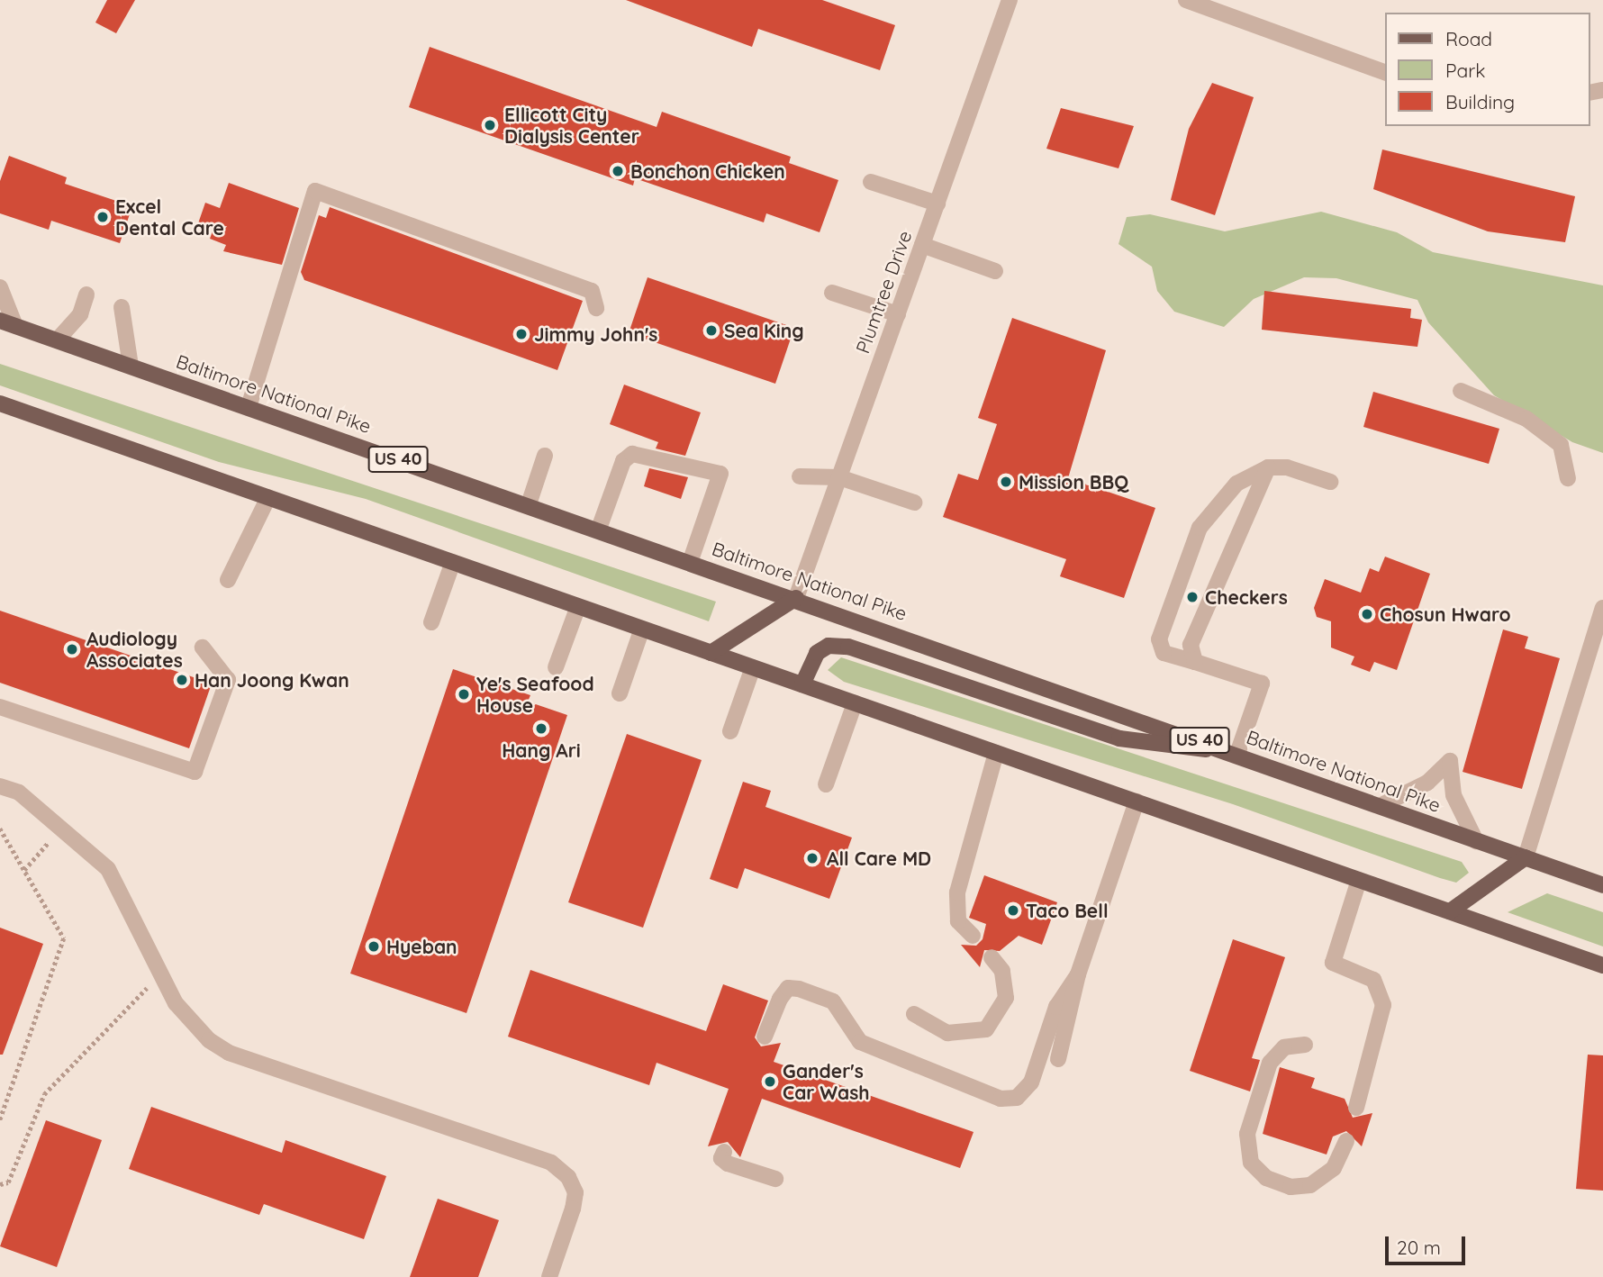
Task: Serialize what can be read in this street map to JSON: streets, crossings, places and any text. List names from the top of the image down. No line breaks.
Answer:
{"streets":{"main road":["Baltimore National Pike","US 40"],"street":["Plumtree Drive"]},"crossings":[["Plumtree Drive","Baltimore National Pike"]],"places":["Ellicott City Dialysis Center","Bonchon Chicken","Excel Dental Care","Sea King","Jimmy John's","Mission BBQ","Checkers","Chosun Hwaro","Audiology Associates","Han Joong Kwan","Ye's Seafood House","Hang Ari","All Care MD","Taco Bell","Hyeban","Gander's Car Wash"],"legend":["Road","Park","Building"],"scale_bar":"20 m"}
